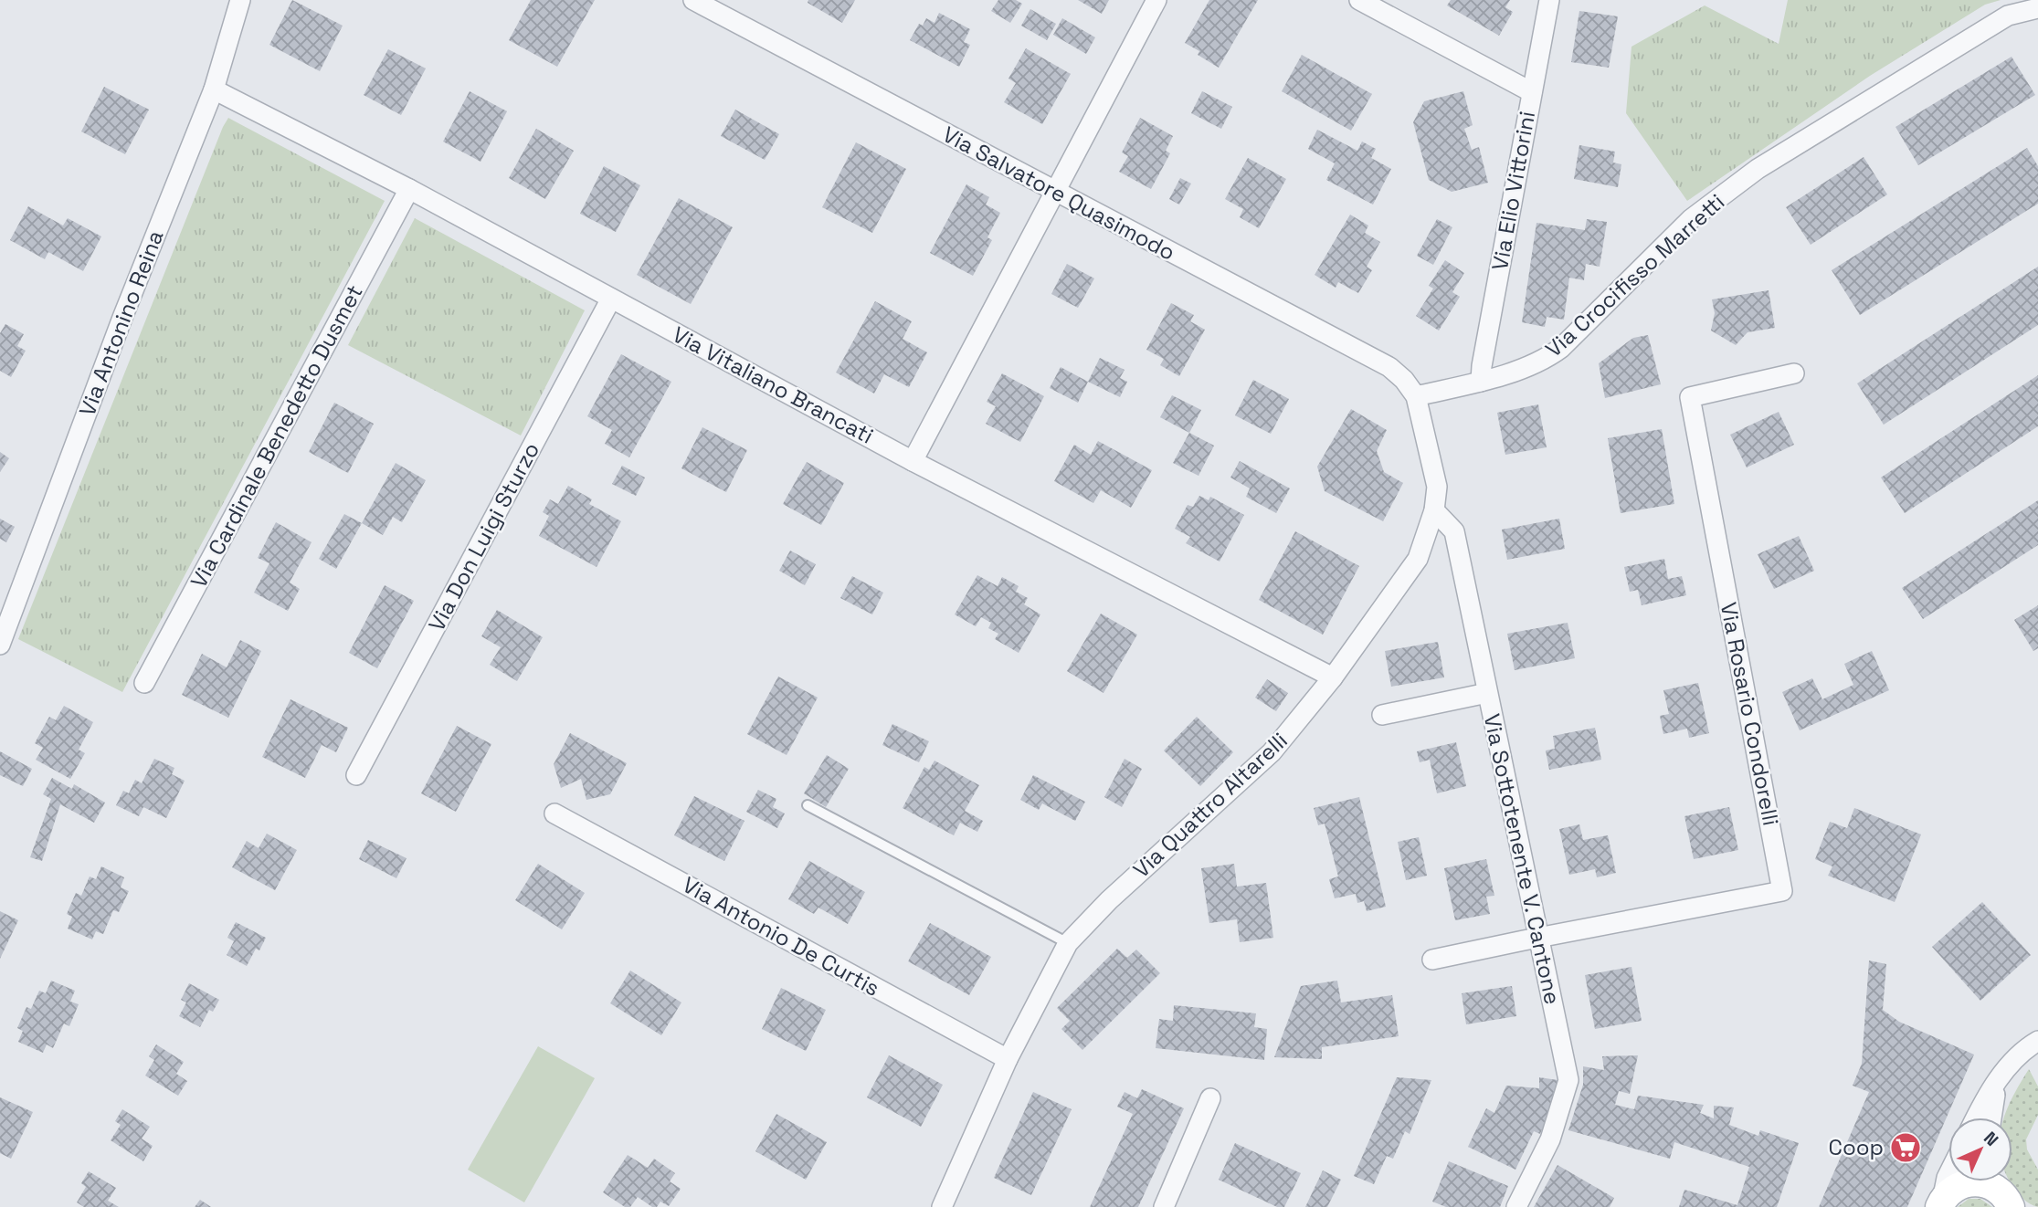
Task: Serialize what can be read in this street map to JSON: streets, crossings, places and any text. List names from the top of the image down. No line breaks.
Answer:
{"streets":{"street":["Via Elio Vittorini","Via Salvatore Quasimodo","Via Crocifisso Marretti","Via Antonino Reina","Via Vitaliano Brancati","Via Cardinale Benedetto Dusmet","Via Don Luigi Sturzo","Via Rosario Condorelli","Via Quattro Altarelli","Via Sottotenente V. Cantone","Via Antonio De Curtis"]},"crossings":[["Via Elio Vittorini","Via Crocifisso Marretti"],["Via Salvatore Quasimodo","Via Crocifisso Marretti"],["Via Salvatore Quasimodo","Via Quattro Altarelli"],["Via Crocifisso Marretti","Via Quattro Altarelli"],["Via Antonino Reina","Via Vitaliano Brancati"],["Via Vitaliano Brancati","Via Cardinale Benedetto Dusmet"],["Via Vitaliano Brancati","Via Don Luigi Sturzo"],["Via Vitaliano Brancati","Via Quattro Altarelli"],["Via Rosario Condorelli","Via Sottotenente V. Cantone"],["Via Quattro Altarelli","Via Sottotenente V. Cantone"],["Via Quattro Altarelli","Via Antonio De Curtis"]],"places":{"supermarket":["Coop"]},"north":"top right"}
